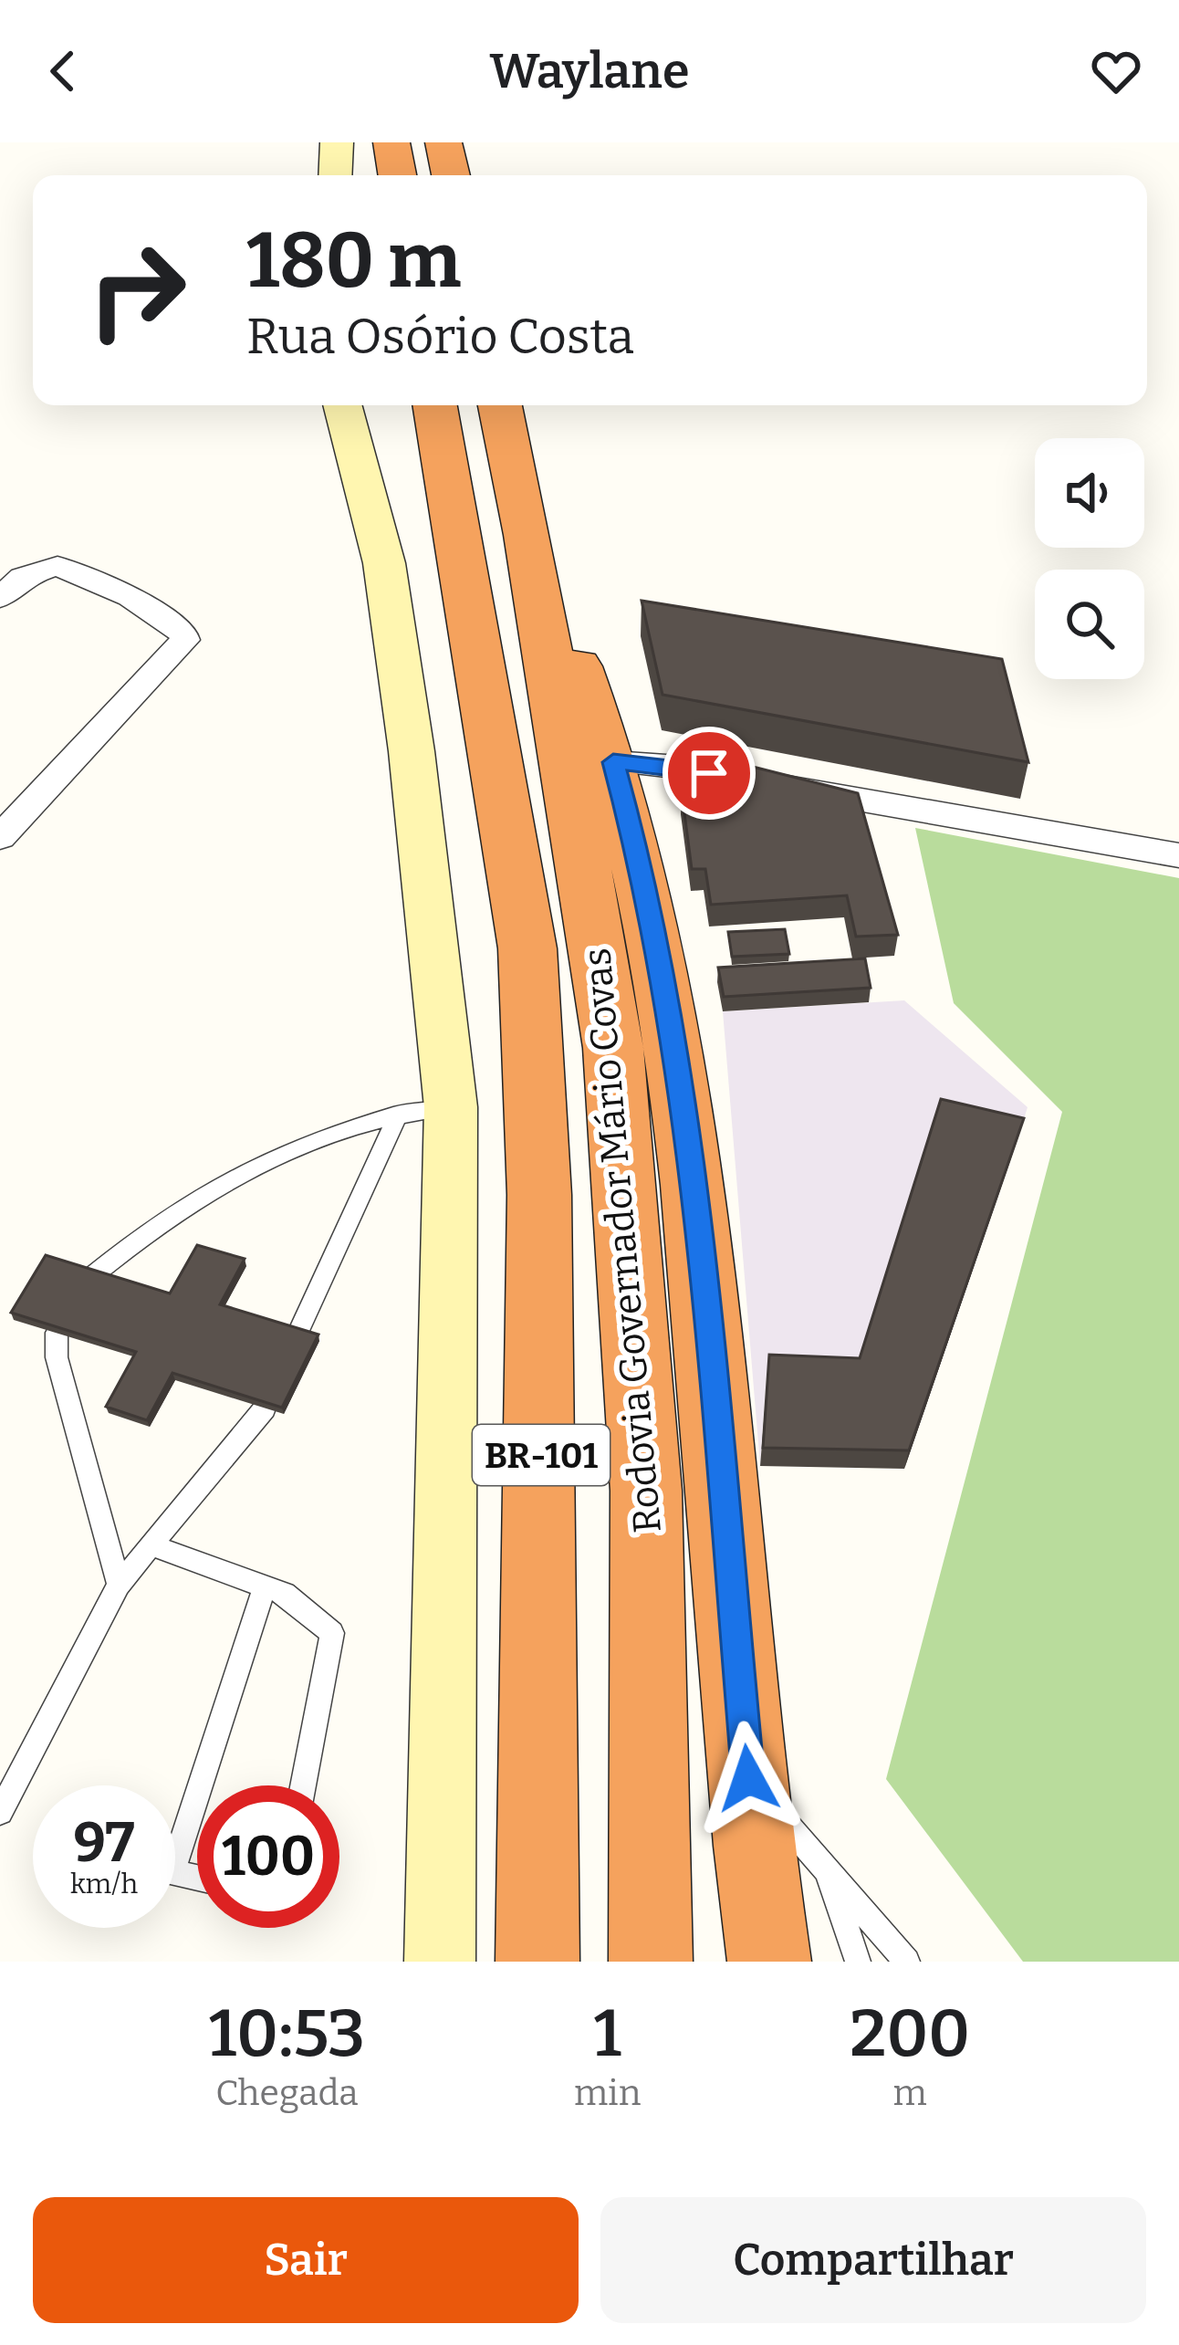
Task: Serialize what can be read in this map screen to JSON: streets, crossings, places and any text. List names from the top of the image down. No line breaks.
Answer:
{"streets":{"highway":["Rodovia Governador Mário Covas","BR-101"]},"page":{"header":"Waylane","turn":["180 m","Rua Osório Costa"],"speed":"97 km/h","limit":"100","eta":["10:53","Chegada","1","min","200","m"],"buttons":["Sair","Compartilhar"]}}
